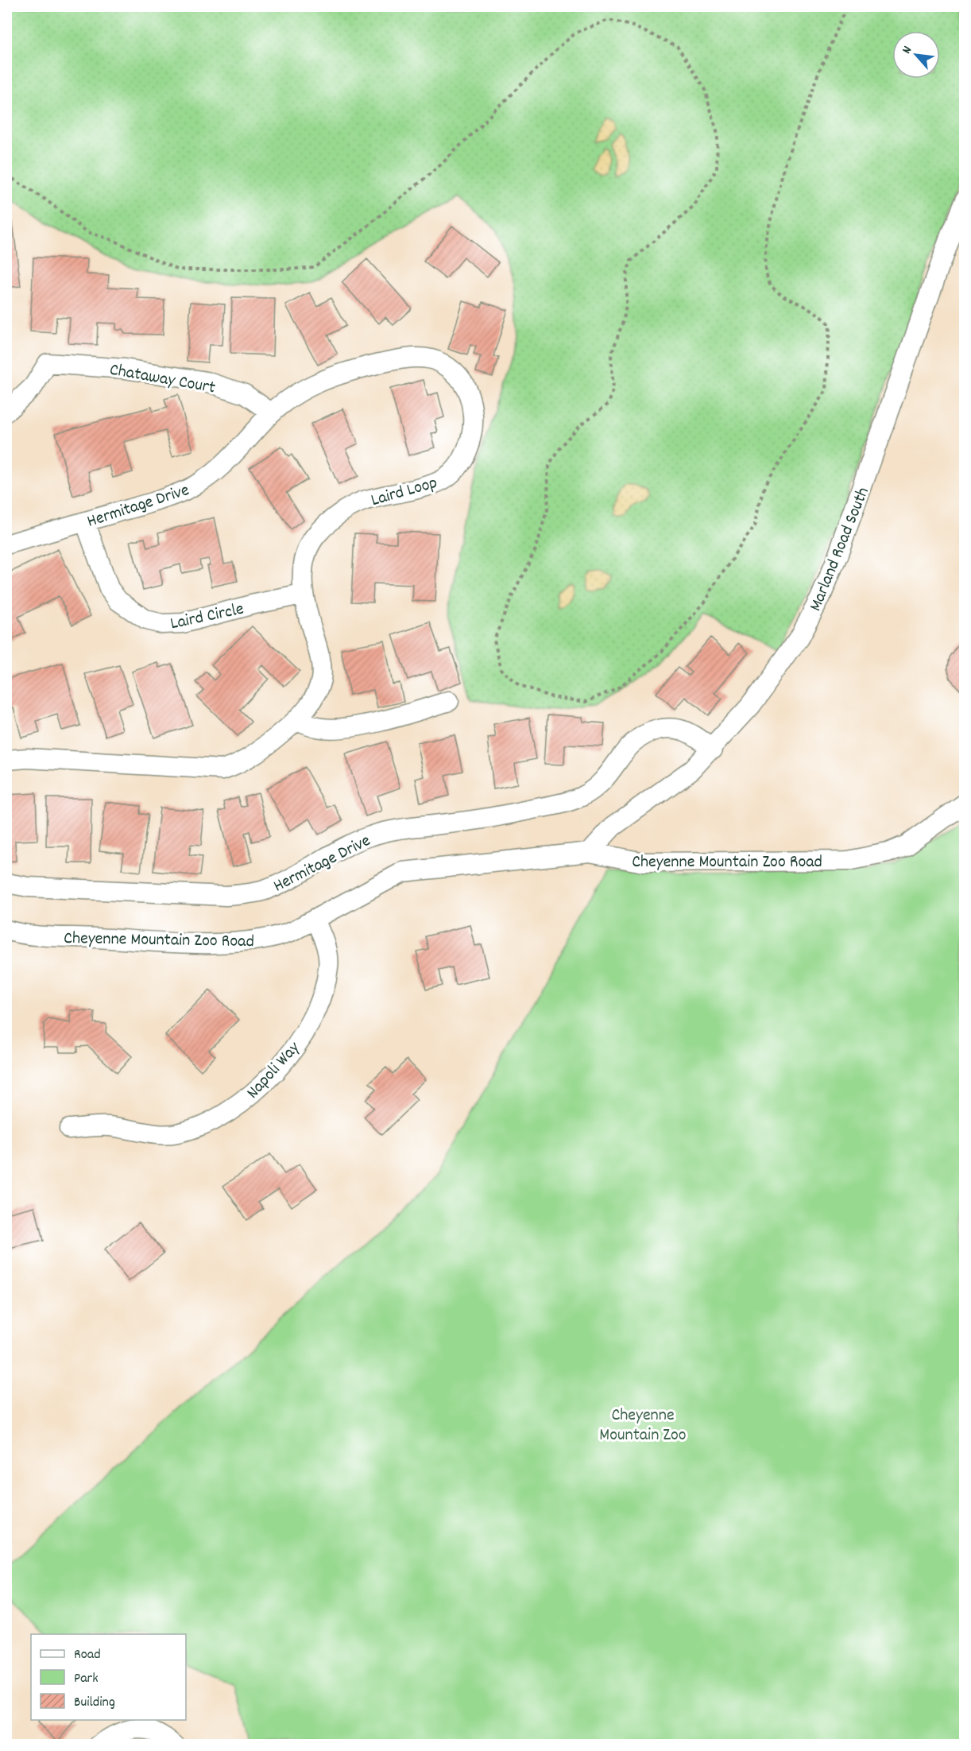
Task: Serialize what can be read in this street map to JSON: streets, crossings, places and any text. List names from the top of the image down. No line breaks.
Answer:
{"streets":{"street":["Chataway Court","Laird Loop","Hermitage Drive","Marland Road South","Laird Circle","Cheyenne Mountain Zoo Road","Napoli Way"]},"crossings":[["Chataway Court","Laird Loop"],["Chataway Court","Hermitage Drive"],["Laird Loop","Hermitage Drive"],["Laird Loop","Laird Circle"],["Hermitage Drive","Marland Road South"],["Hermitage Drive","Laird Circle"],["Marland Road South","Cheyenne Mountain Zoo Road"],["Cheyenne Mountain Zoo Road","Napoli Way"]],"parks":["Cheyenne Mountain Zoo"],"legend":["Road","Park","Building"],"north":"top left"}
